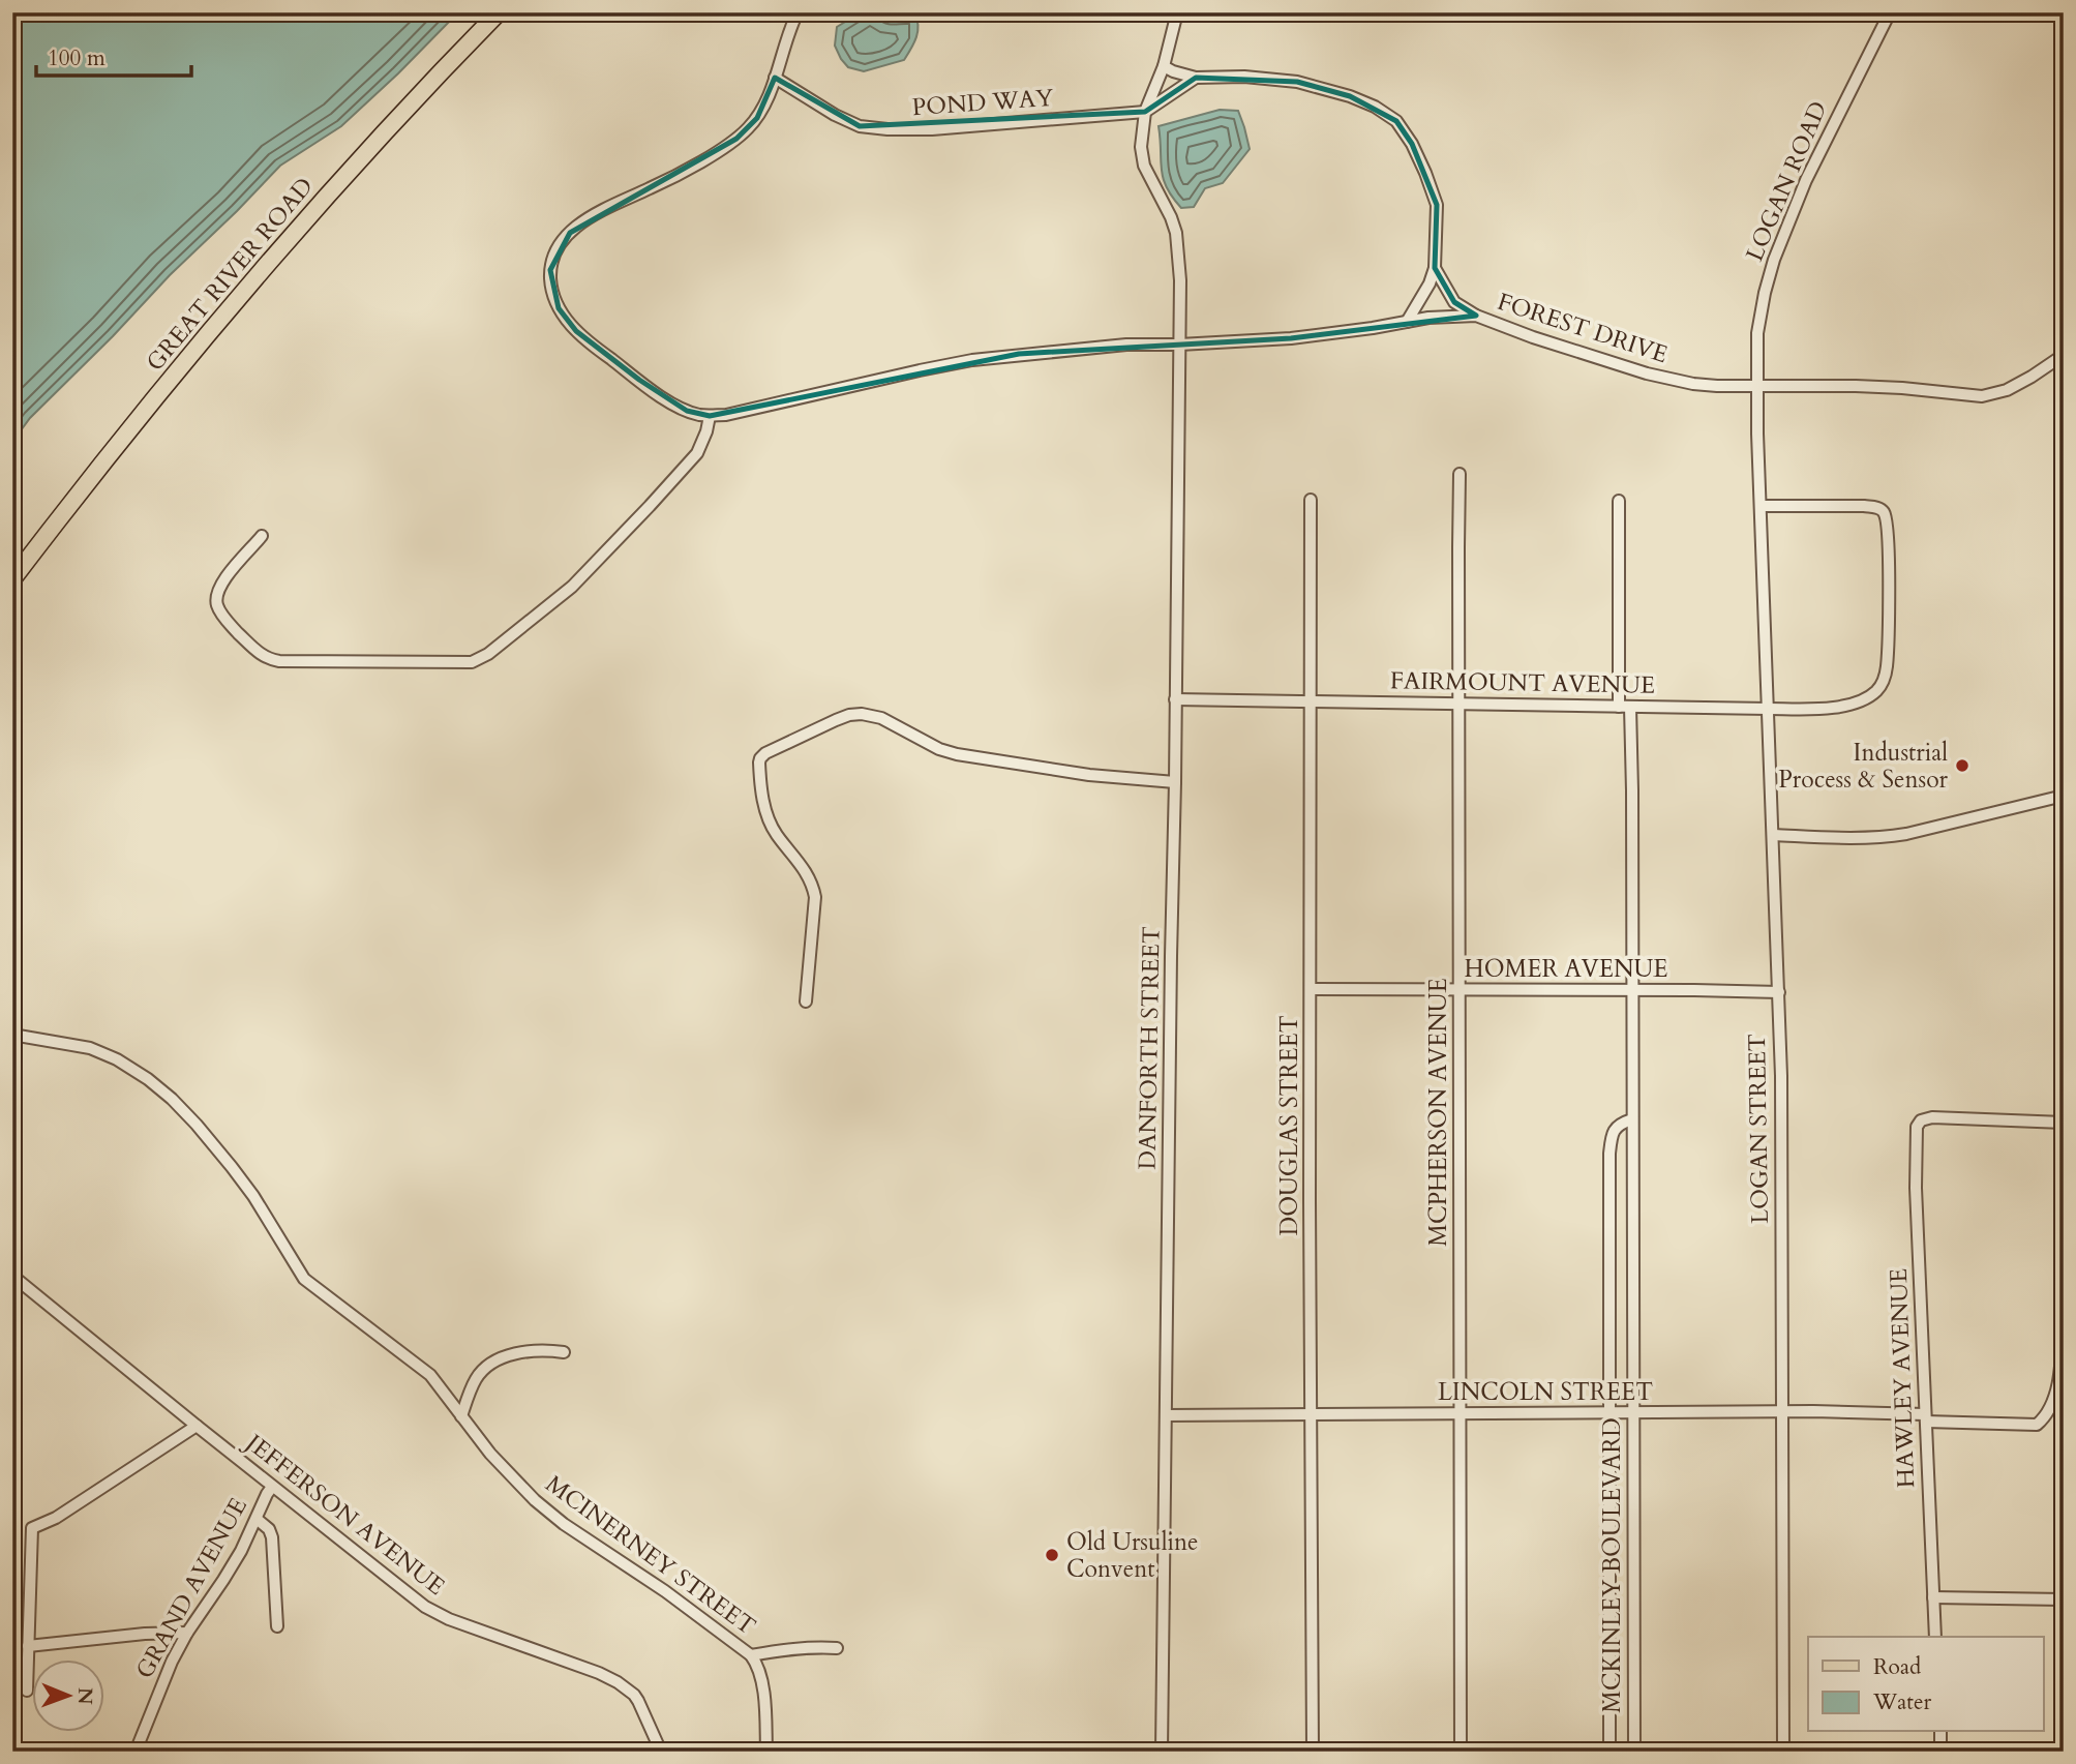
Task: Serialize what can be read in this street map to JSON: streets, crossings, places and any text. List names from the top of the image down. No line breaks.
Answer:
{"streets":{"main road":["GREAT RIVER ROAD"],"street":["POND WAY","LOGAN ROAD","FOREST DRIVE","FAIRMOUNT AVENUE","HOMER AVENUE","DANFORTH STREET","MCPHERSON AVENUE","DOUGLAS STREET","LOGAN STREET","HAWLEY AVENUE","LINCOLN STREET","JEFFERSON AVENUE","MCINERNEY STREET","MCKINLEY BOULEVARD","GRAND AVENUE"]},"crossings":[["POND WAY","DANFORTH STREET"],["LOGAN ROAD","FOREST DRIVE"],["LOGAN ROAD","FAIRMOUNT AVENUE"],["LOGAN ROAD","LOGAN STREET"],["FOREST DRIVE","DANFORTH STREET"],["FAIRMOUNT AVENUE","DANFORTH STREET"],["FAIRMOUNT AVENUE","MCPHERSON AVENUE"],["FAIRMOUNT AVENUE","DOUGLAS STREET"],["FAIRMOUNT AVENUE","LOGAN STREET"],["FAIRMOUNT AVENUE","MCKINLEY BOULEVARD"],["HOMER AVENUE","MCPHERSON AVENUE"],["HOMER AVENUE","DOUGLAS STREET"],["HOMER AVENUE","LOGAN STREET"],["HOMER AVENUE","MCKINLEY BOULEVARD"],["DANFORTH STREET","LINCOLN STREET"],["MCPHERSON AVENUE","LINCOLN STREET"],["DOUGLAS STREET","LINCOLN STREET"],["LOGAN STREET","LINCOLN STREET"],["HAWLEY AVENUE","LINCOLN STREET"],["LINCOLN STREET","MCKINLEY BOULEVARD"],["JEFFERSON AVENUE","GRAND AVENUE"]],"places":["Industrial Process & Sensor","Old Ursuline Convent"],"legend":["Road","Water"],"scale_bar":"100 m","north":"right"}
